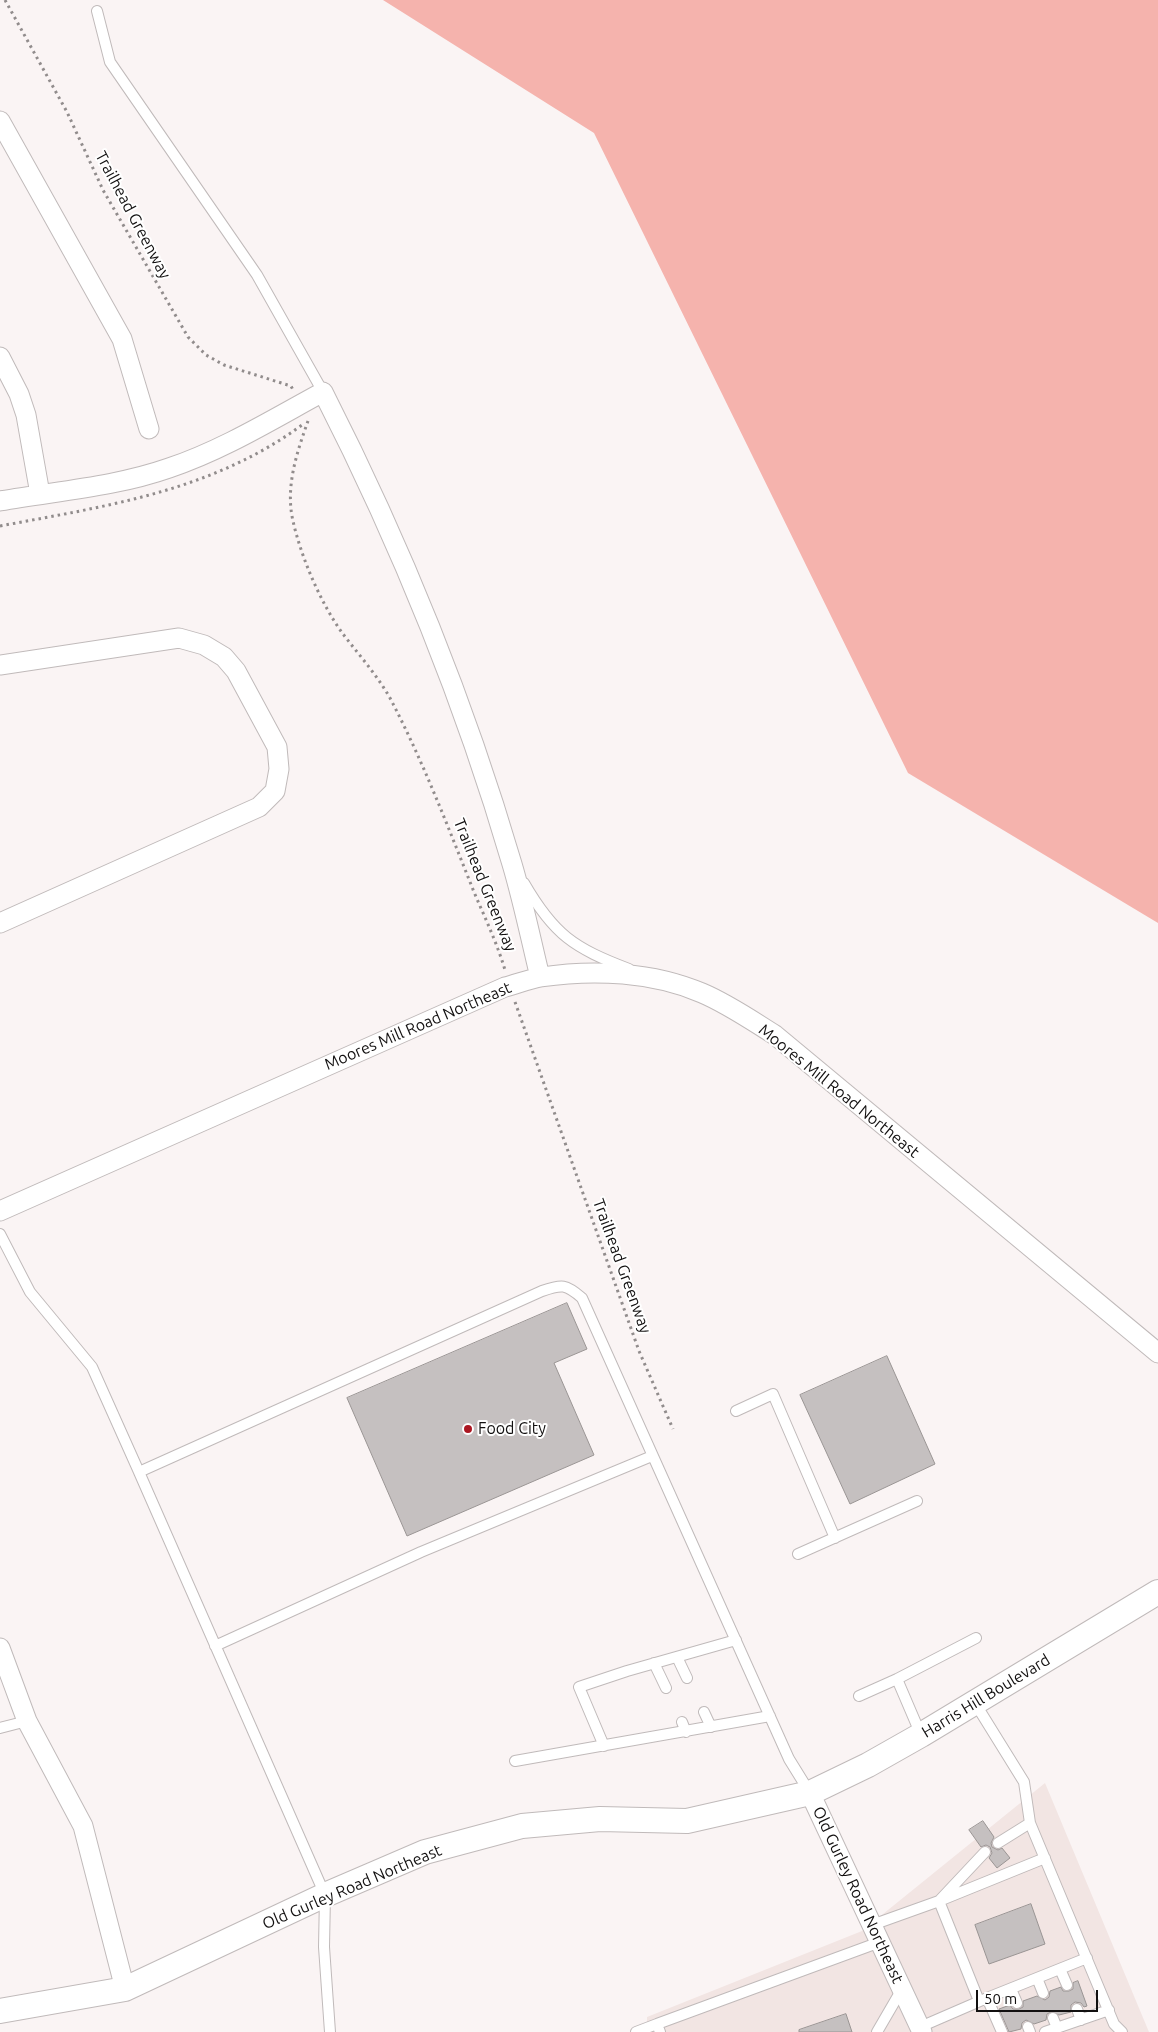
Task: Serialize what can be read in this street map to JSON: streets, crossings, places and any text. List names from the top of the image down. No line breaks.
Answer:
{"streets":{"street":["Moores Mill Road Northeast","Harris Hill Boulevard","Old Gurley Road Northeast"],"path":["Trailhead Greenway"]},"crossings":[["Trailhead Greenway","Moores Mill Road Northeast"],["Harris Hill Boulevard","Old Gurley Road Northeast"]],"places":["Food City"],"scale_bar":"50 m"}
